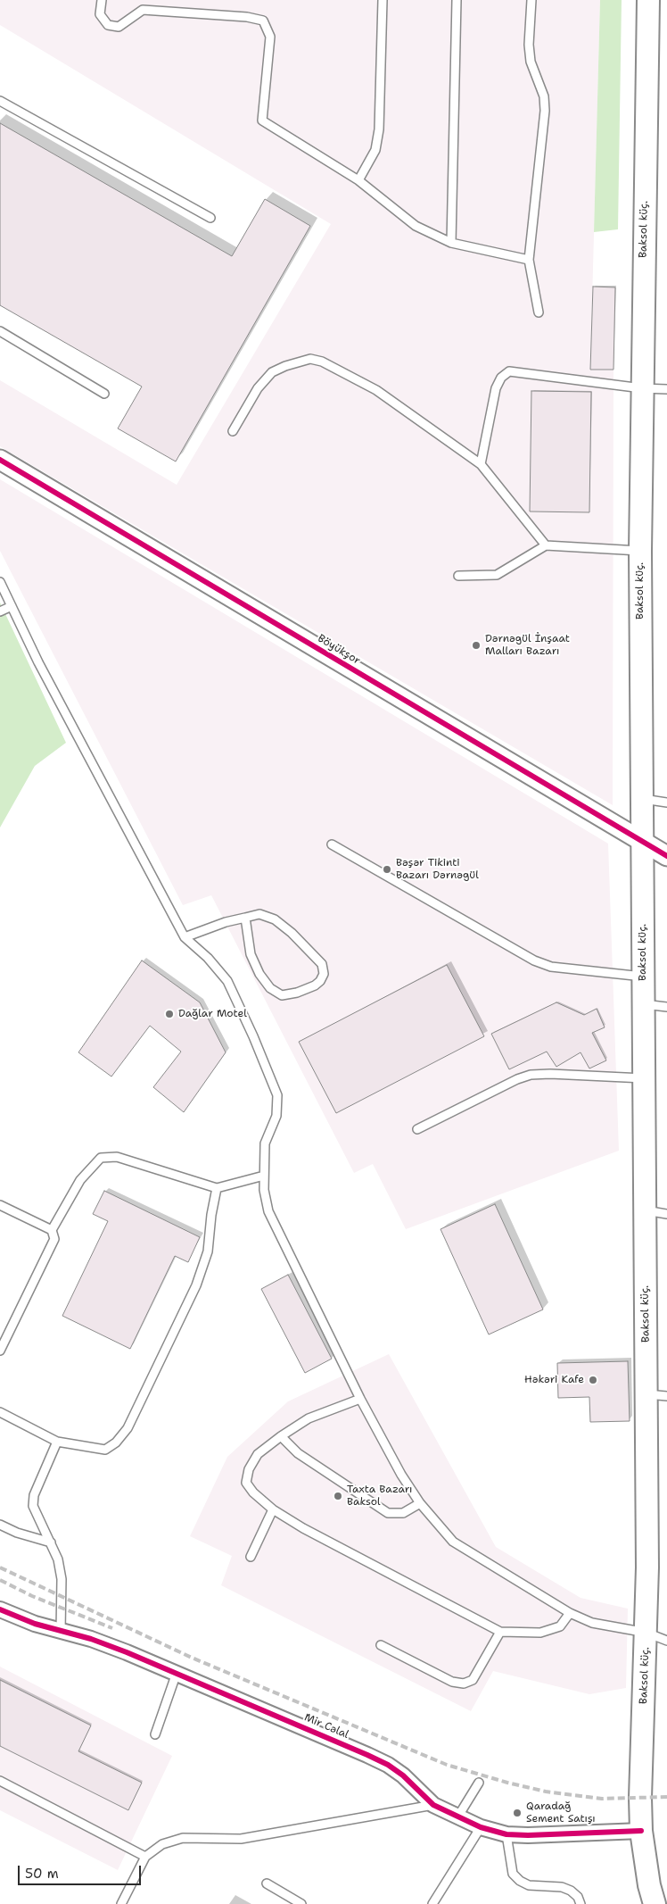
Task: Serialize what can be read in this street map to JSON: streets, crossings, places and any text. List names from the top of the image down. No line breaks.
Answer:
{"streets":{"main road":["Baksol küç."],"street":["Böyükşor","Mir Cəlal"]},"crossings":[["Baksol küç.","Böyükşor"],["Baksol küç.","Mir Cəlal"]],"places":["Dərnəgül İnşaat Malları Bazarı","Bəşər Tikinti Bazarı Dərnəgül","Dağlar Motel","Həkəri Kafe","Taxta Bazarı Baksol","Qaradağ Sement Satışı"],"scale_bar":"50 m"}
